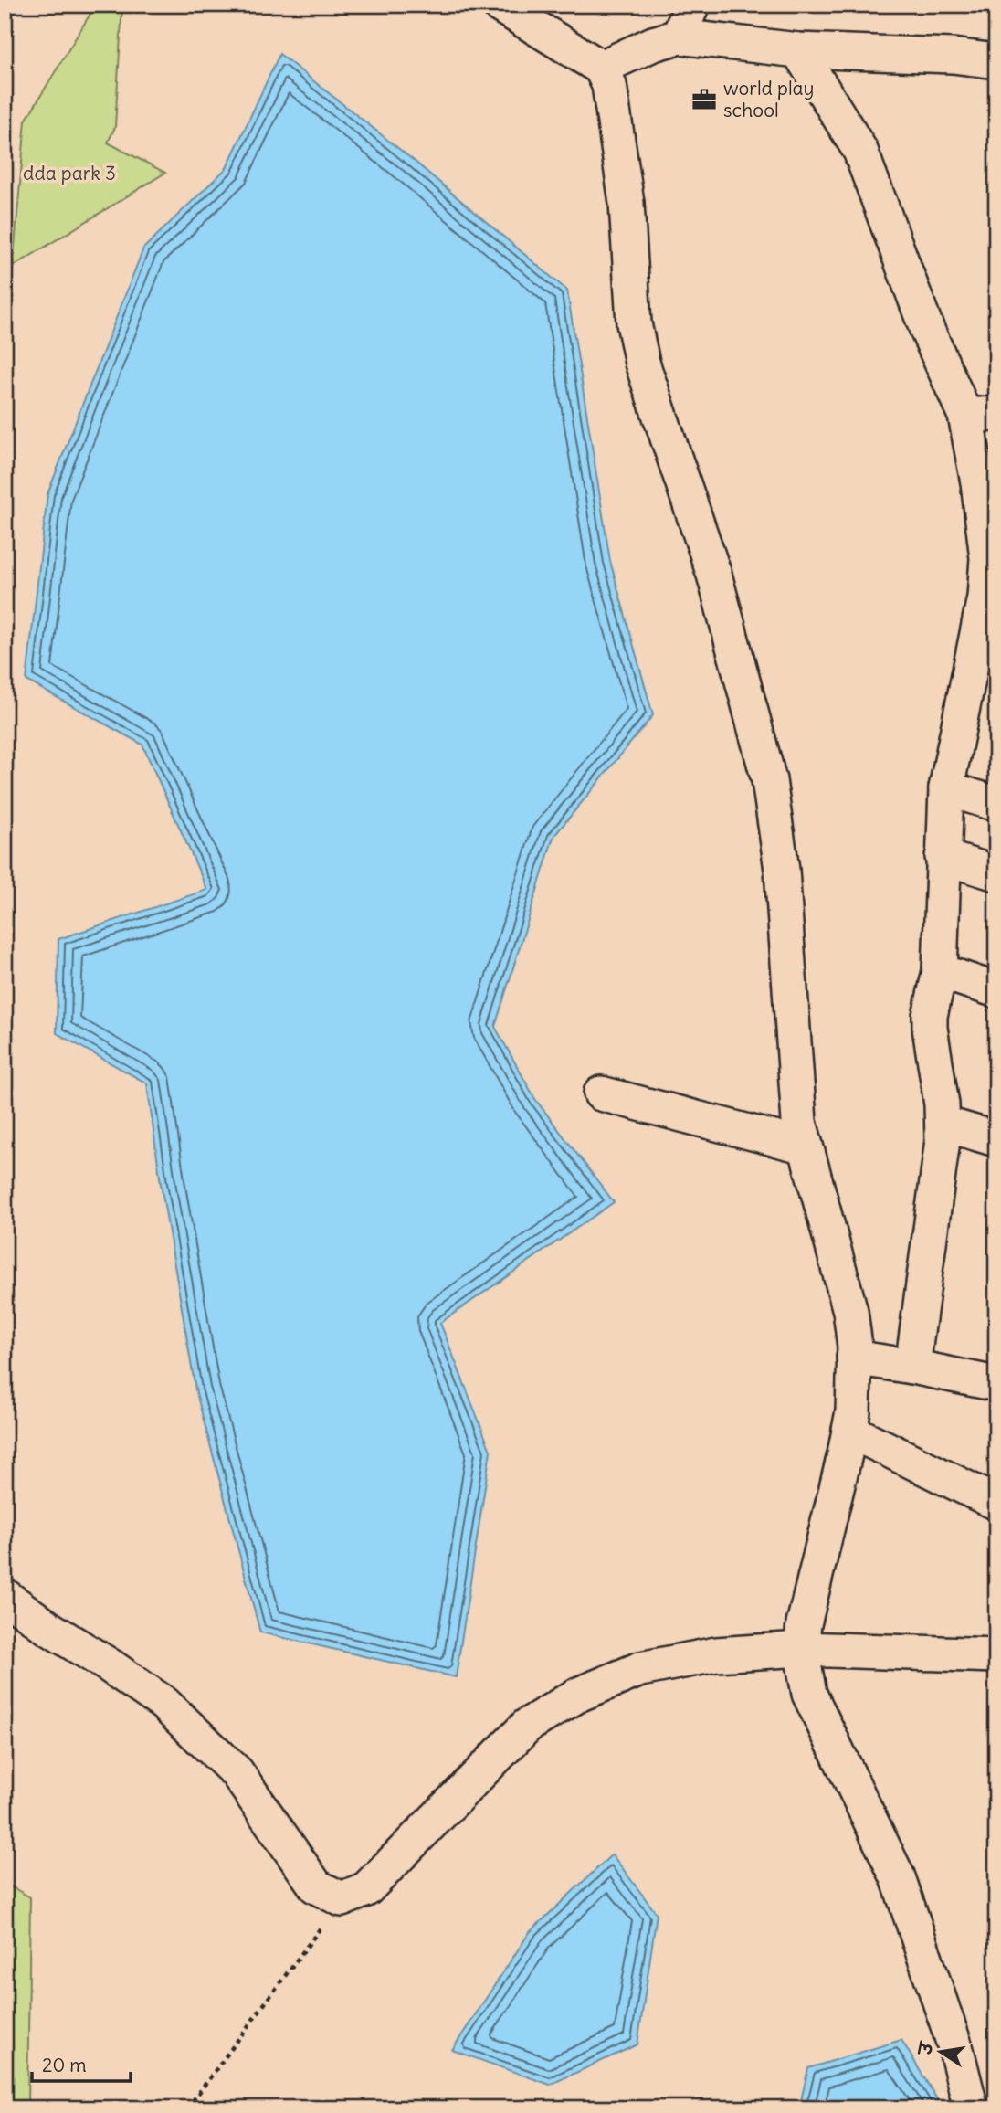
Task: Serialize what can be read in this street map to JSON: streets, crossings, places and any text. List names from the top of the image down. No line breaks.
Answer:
{"parks":["dda park 3"],"places":{"office":["world play school"]},"scale_bar":"20 m","north":"left"}
